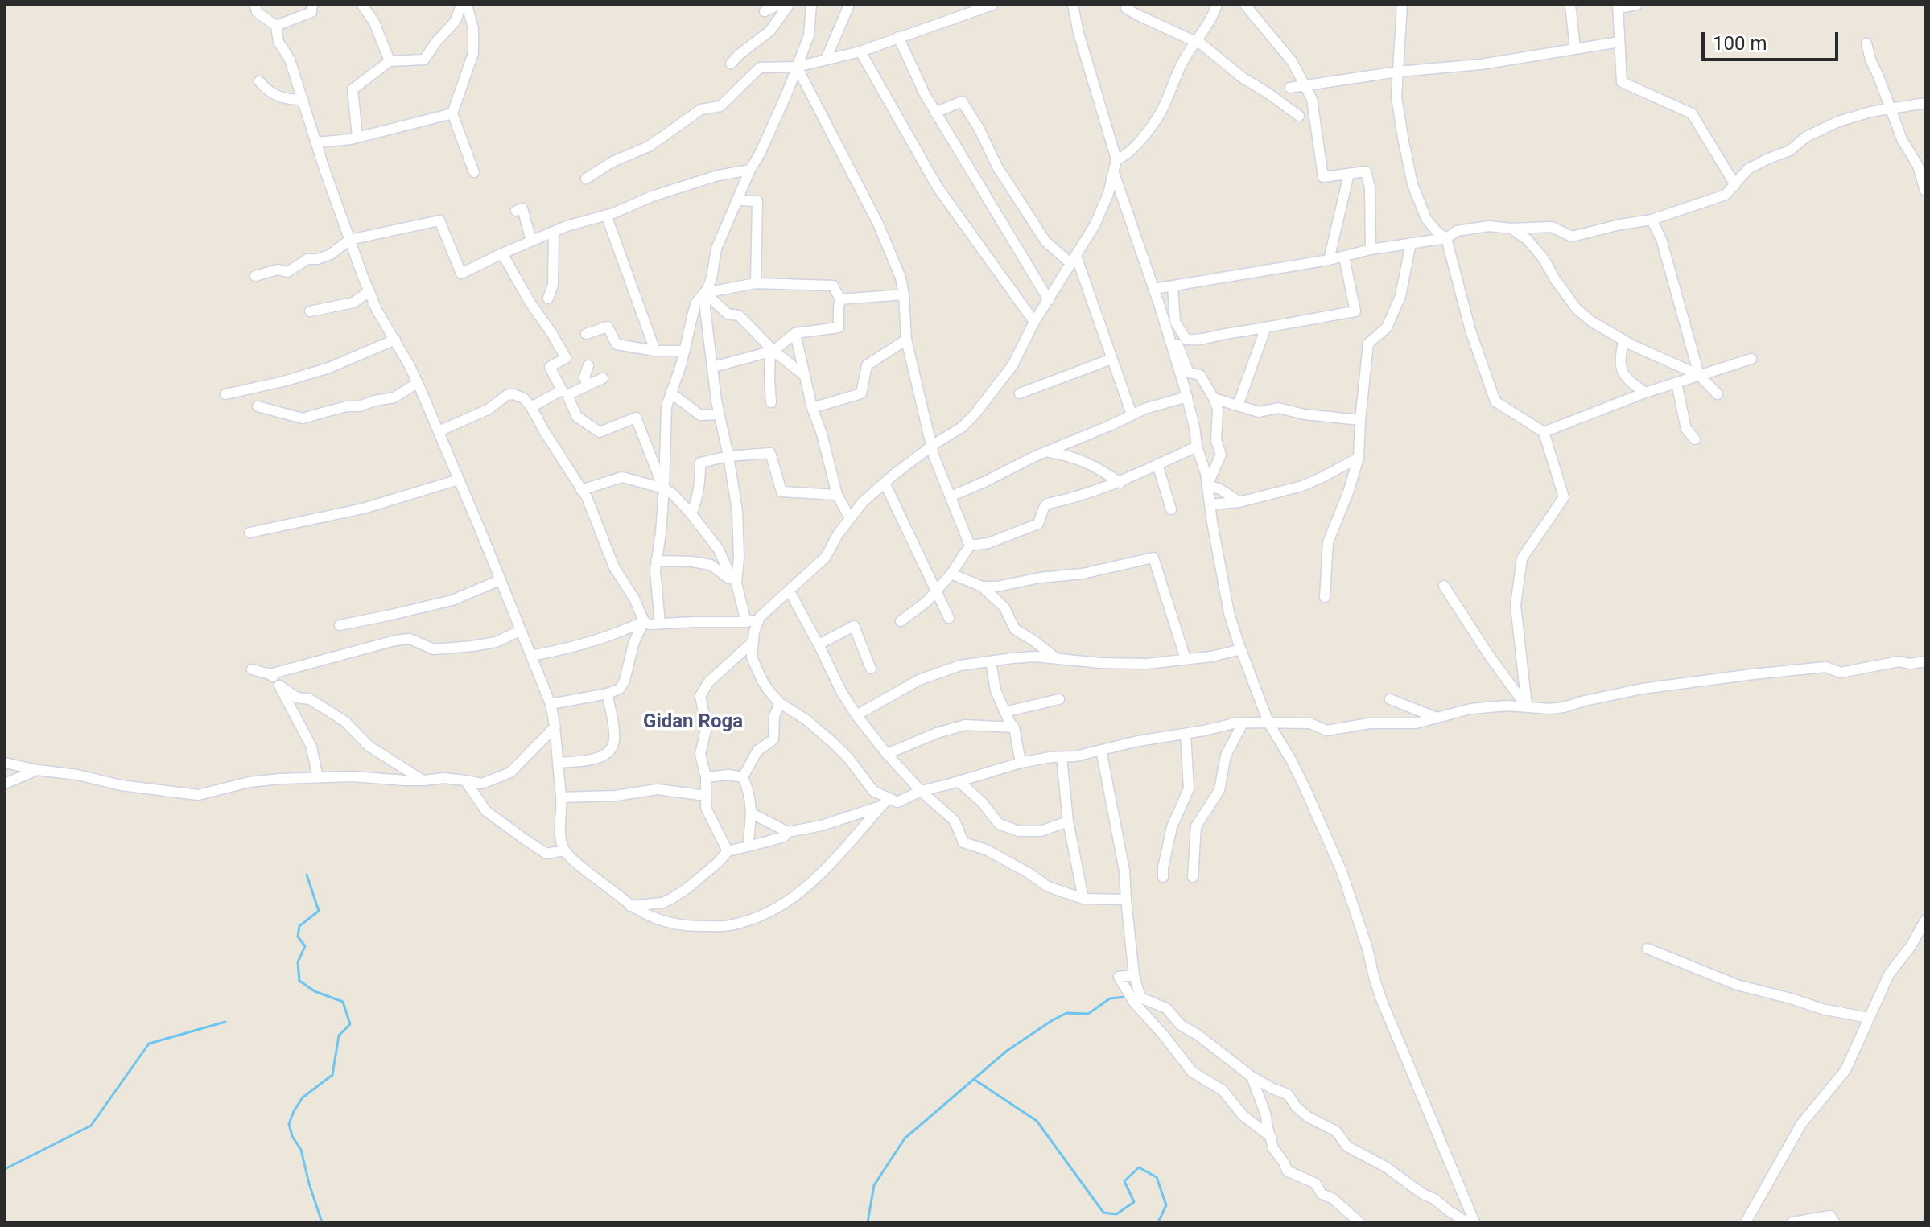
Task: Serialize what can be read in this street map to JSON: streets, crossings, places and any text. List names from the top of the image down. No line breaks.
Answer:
{"districts":["Gidan Roga"],"scale_bar":"100 m"}
